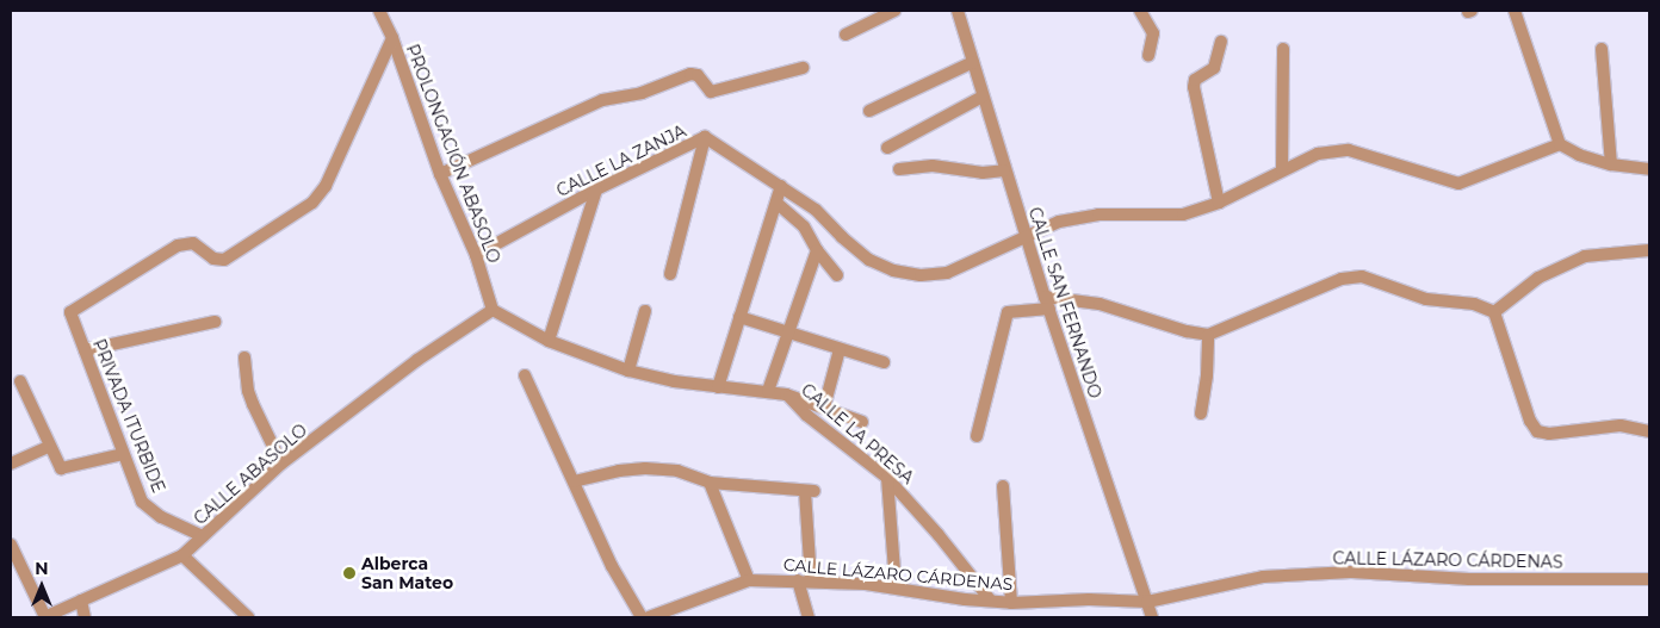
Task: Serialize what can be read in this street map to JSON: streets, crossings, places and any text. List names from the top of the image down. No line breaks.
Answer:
{"streets":{"street":["PROLONGACIÓN ABASOLO","CALLE LA ZANJA","CALLE SAN FERNANDO","PRIVADA ITURBIDE","CALLE LA PRESA","CALLE ABASOLO","CALLE LÁZARO CÁRDENAS"]},"crossings":[["PROLONGACIÓN ABASOLO","CALLE LA ZANJA"],["PROLONGACIÓN ABASOLO","PRIVADA ITURBIDE"],["PROLONGACIÓN ABASOLO","CALLE LA PRESA"],["PROLONGACIÓN ABASOLO","CALLE ABASOLO"],["CALLE LA ZANJA","CALLE SAN FERNANDO"],["CALLE SAN FERNANDO","CALLE LÁZARO CÁRDENAS"],["PRIVADA ITURBIDE","CALLE ABASOLO"],["CALLE LA PRESA","CALLE ABASOLO"],["CALLE LA PRESA","CALLE LÁZARO CÁRDENAS"]],"places":["Alberca San Mateo"],"north":"top"}
